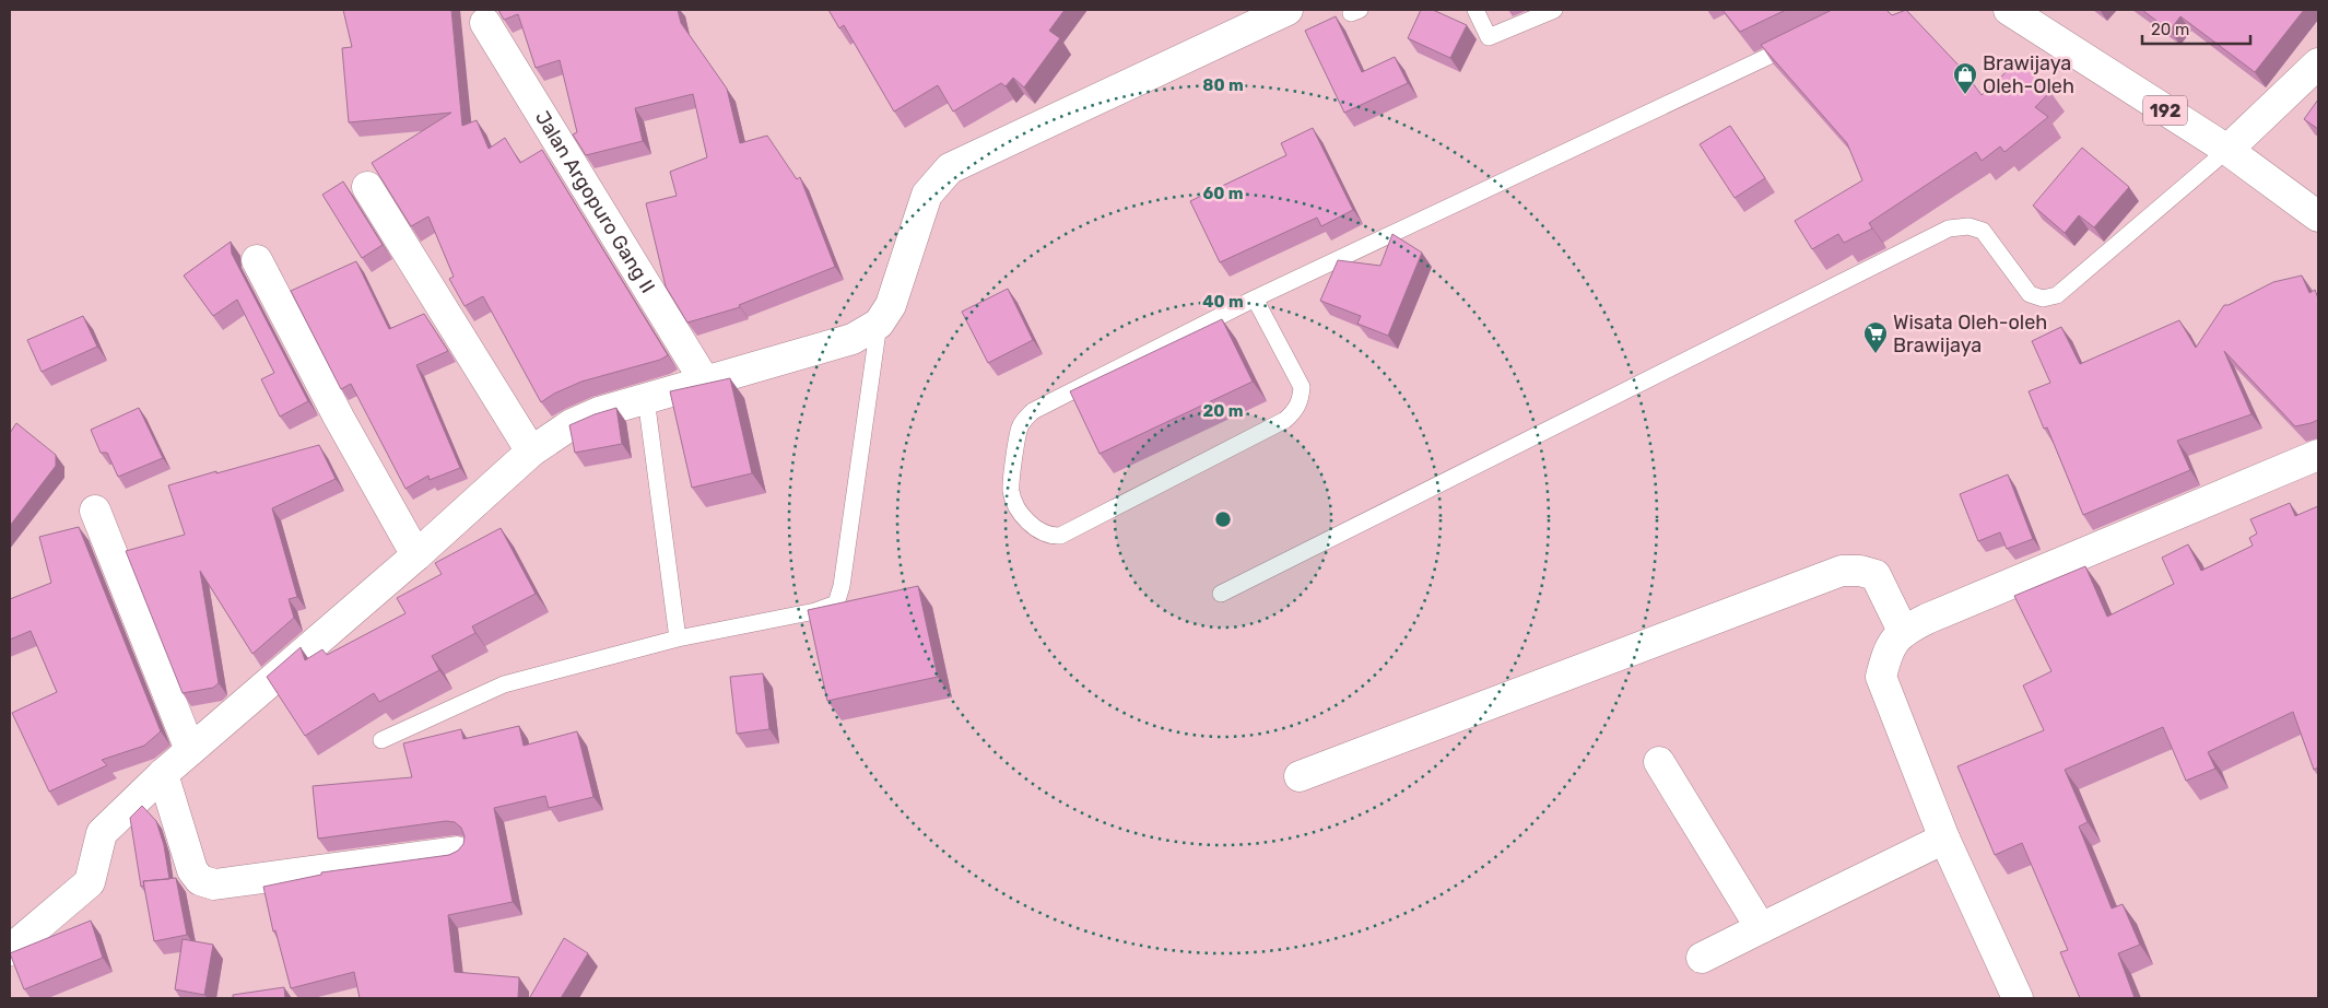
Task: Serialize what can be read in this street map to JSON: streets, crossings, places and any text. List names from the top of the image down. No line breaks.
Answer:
{"streets":{"street":["192","Jalan Argopuro Gang II"]},"places":{"shop":["Brawijaya Oleh-Oleh"],"supermarket":["Wisata Oleh-oleh Brawijaya"]},"scale_bar":"20 m","rings":["80 m","60 m","40 m","20 m"]}
